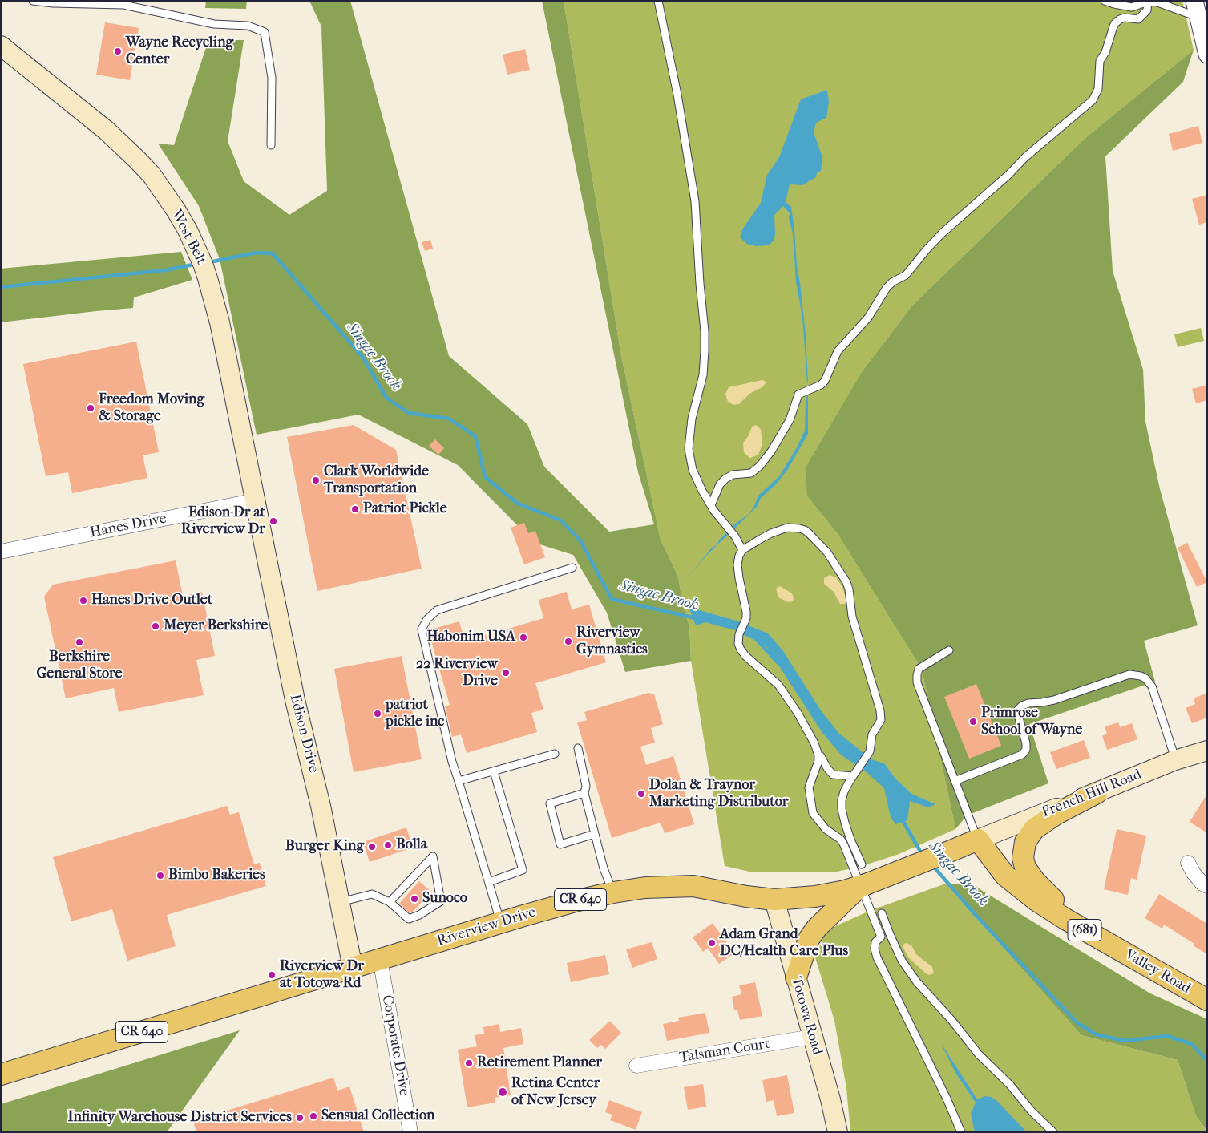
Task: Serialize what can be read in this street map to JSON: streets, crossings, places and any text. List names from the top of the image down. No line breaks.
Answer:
{"streets":{"main road":["West Belt","Edison Drive","French Hill Road","CR 640","Riverview Drive","(681)","Valley Road","Totowa Road"],"street":["Hanes Drive","Corporate Drive","Talsman Court"]},"crossings":[["West Belt","Hanes Drive"],["West Belt","Edison Drive"],["Hanes Drive","Edison Drive"],["Edison Drive","Riverview Drive"],["French Hill Road","Riverview Drive"],["French Hill Road","Valley Road"],["Riverview Drive","Valley Road"],["Riverview Drive","Totowa Road"],["Riverview Drive","Corporate Drive"],["Totowa Road","Talsman Court"]],"water":["Singac Brook"],"places":["Wayne Recycling Center","Freedom Moving & Storage","Clark Worldwide Transportation","Patriot Pickle","Edison Dr at Riverview Dr","Hanes Drive Outlet","Meyer Berkshire","Habonim USA","Riverview Gymnastics","Berkshire General Store","22 Riverview Drive","patriot pickle inc","Primrose School of Wayne","Dolan & Traynor Marketing Distributor","Bolla","Burger King","Bimbo Bakeries","Sunoco","Adam Grand DC/Health Care Plus","Riverview Dr at Totowa Rd","Retirement Planner","Retina Center of New Jersey","Sensual Collection","Infinity Warehouse District Services"]}
